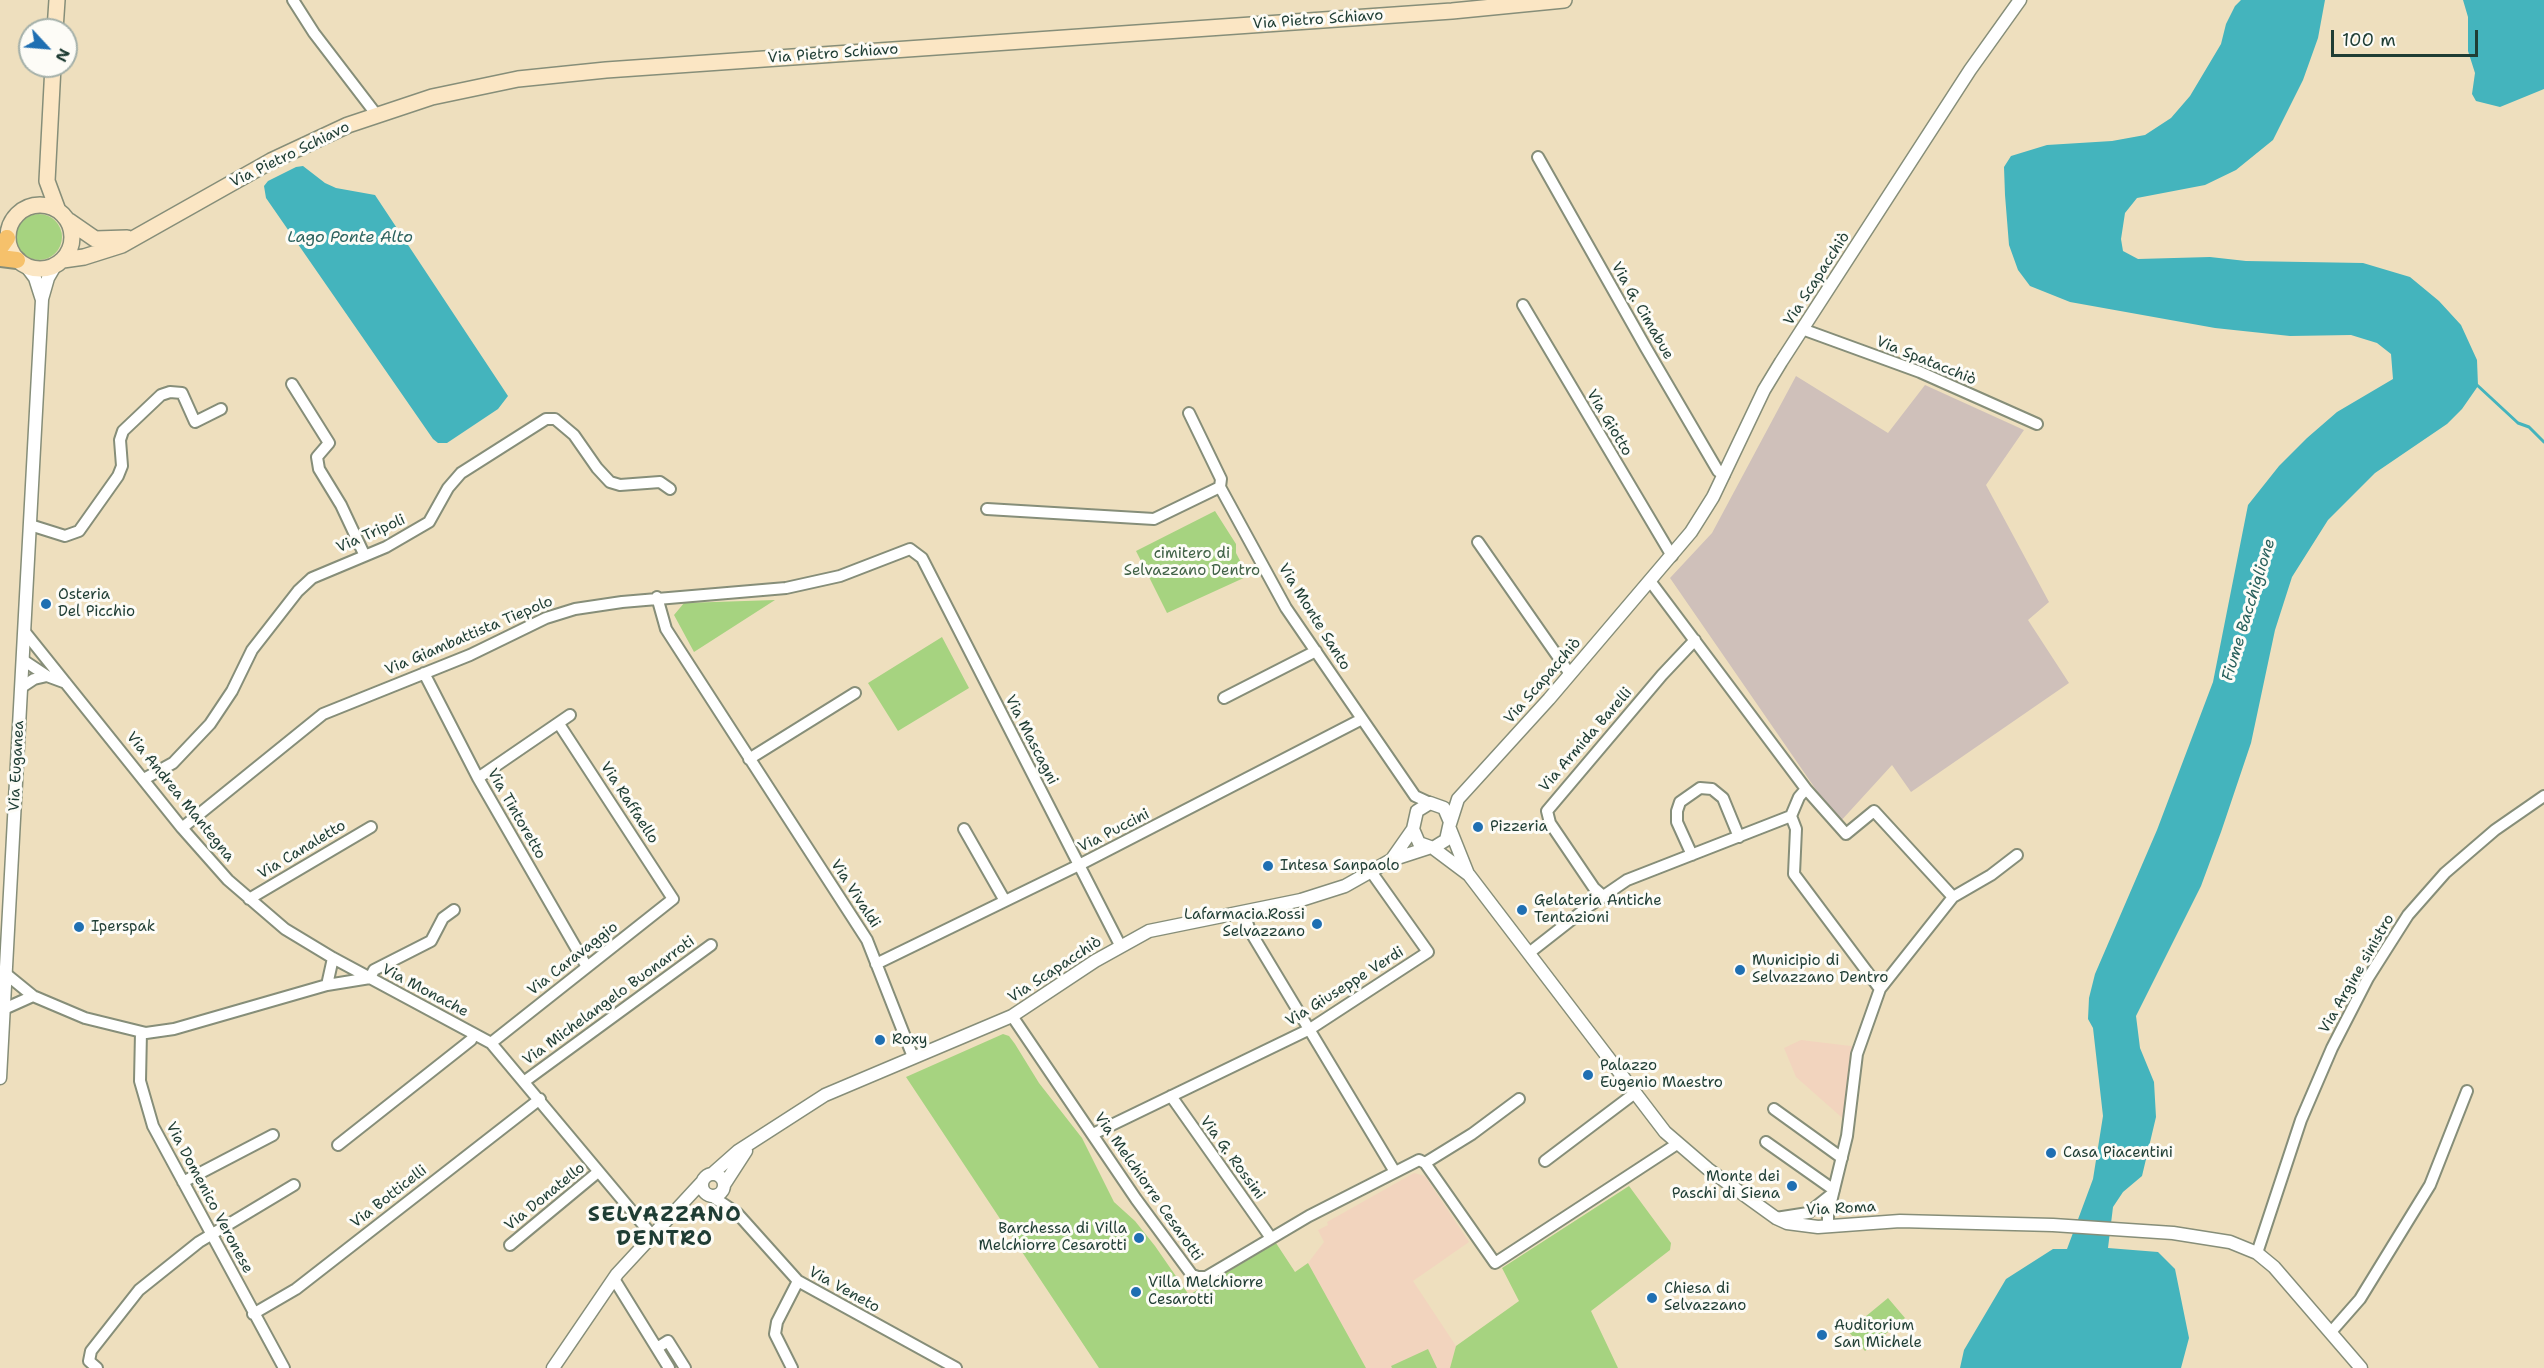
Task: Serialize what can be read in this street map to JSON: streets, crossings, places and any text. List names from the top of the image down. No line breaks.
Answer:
{"streets":{"main road":["Via Pietro Schiavo","Via Euganea"],"street":["Via Scapacchiò","Via G. Cimabue","Via Spatacchiò","Via Giotto","Via Tripoli","Via Monte Santo","Via Giambattista Tiepolo","Via Mascagni","Via Armida Barelli","Via Andrea Mantegna","Via Raffaello","Via Tintoretto","Via Puccini","Via Canaletto","Via Vivaldi","Via Caravaggio","Via Argine sinistro","Via Giuseppe Verdi","Via Monache","Via Michelangelo Buonarroti","Via G. Rossini","Via Melchiorre Cesarotti","Via Botticelli","Via Donatello","Via Domenico Veronese","Via Roma","Via Veneto"]},"crossings":[["Via Pietro Schiavo","Via Euganea"],["Via Scapacchiò","Via G. Cimabue"],["Via Scapacchiò","Via Spatacchiò"],["Via Scapacchiò","Via Giotto"],["Via Scapacchiò","Via Monte Santo"],["Via Scapacchiò","Via Mascagni"],["Via Scapacchiò","Via Vivaldi"],["Via Scapacchiò","Via Giuseppe Verdi"],["Via Scapacchiò","Via Monache"],["Via Scapacchiò","Via Melchiorre Cesarotti"],["Via Scapacchiò","Via Roma"],["Via Scapacchiò","Via Veneto"],["Via Tripoli","Via Andrea Mantegna"],["Via Monte Santo","Via Puccini"],["Via Monte Santo","Via Roma"],["Via Giambattista Tiepolo","Via Mascagni"],["Via Giambattista Tiepolo","Via Andrea Mantegna"],["Via Giambattista Tiepolo","Via Tintoretto"],["Via Giambattista Tiepolo","Via Vivaldi"],["Via Mascagni","Via Puccini"],["Via Euganea","Via Andrea Mantegna"],["Via Euganea","Via Monache"],["Via Andrea Mantegna","Via Canaletto"],["Via Andrea Mantegna","Via Monache"],["Via Raffaello","Via Caravaggio"],["Via Tintoretto","Via Caravaggio"],["Via Puccini","Via Vivaldi"],["Via Caravaggio","Via Monache"],["Via Argine sinistro","Via Roma"],["Via Giuseppe Verdi","Via G. Rossini"],["Via Giuseppe Verdi","Via Melchiorre Cesarotti"],["Via Monache","Via Michelangelo Buonarroti"],["Via Monache","Via Botticelli"],["Via Monache","Via Donatello"],["Via Monache","Via Domenico Veronese"],["Via G. Rossini","Via Melchiorre Cesarotti"],["Via Botticelli","Via Domenico Veronese"]],"districts":["SELVAZZANO DENTRO"],"water":["Lago Ponte Alto","Fiume Bacchiglione"],"parks":["cimitero di Selvazzano Dentro"],"places":["Osteria Del Picchio","Pizzeria","Intesa Sanpaolo","Gelateria Antiche Tentazioni","Lafarmacia.Rossi Selvazzano","Iperspak","Municipio di Selvazzano Dentro","Roxy","Palazzo Eugenio Maestro","Casa Piacentini","Monte dei Paschi di Siena","Barchessa di Villa Melchiorre Cesarotti","Villa Melchiorre Cesarotti","Chiesa di Selvazzano","Auditorium San Michele"],"scale_bar":"100 m","north":"bottom right"}
